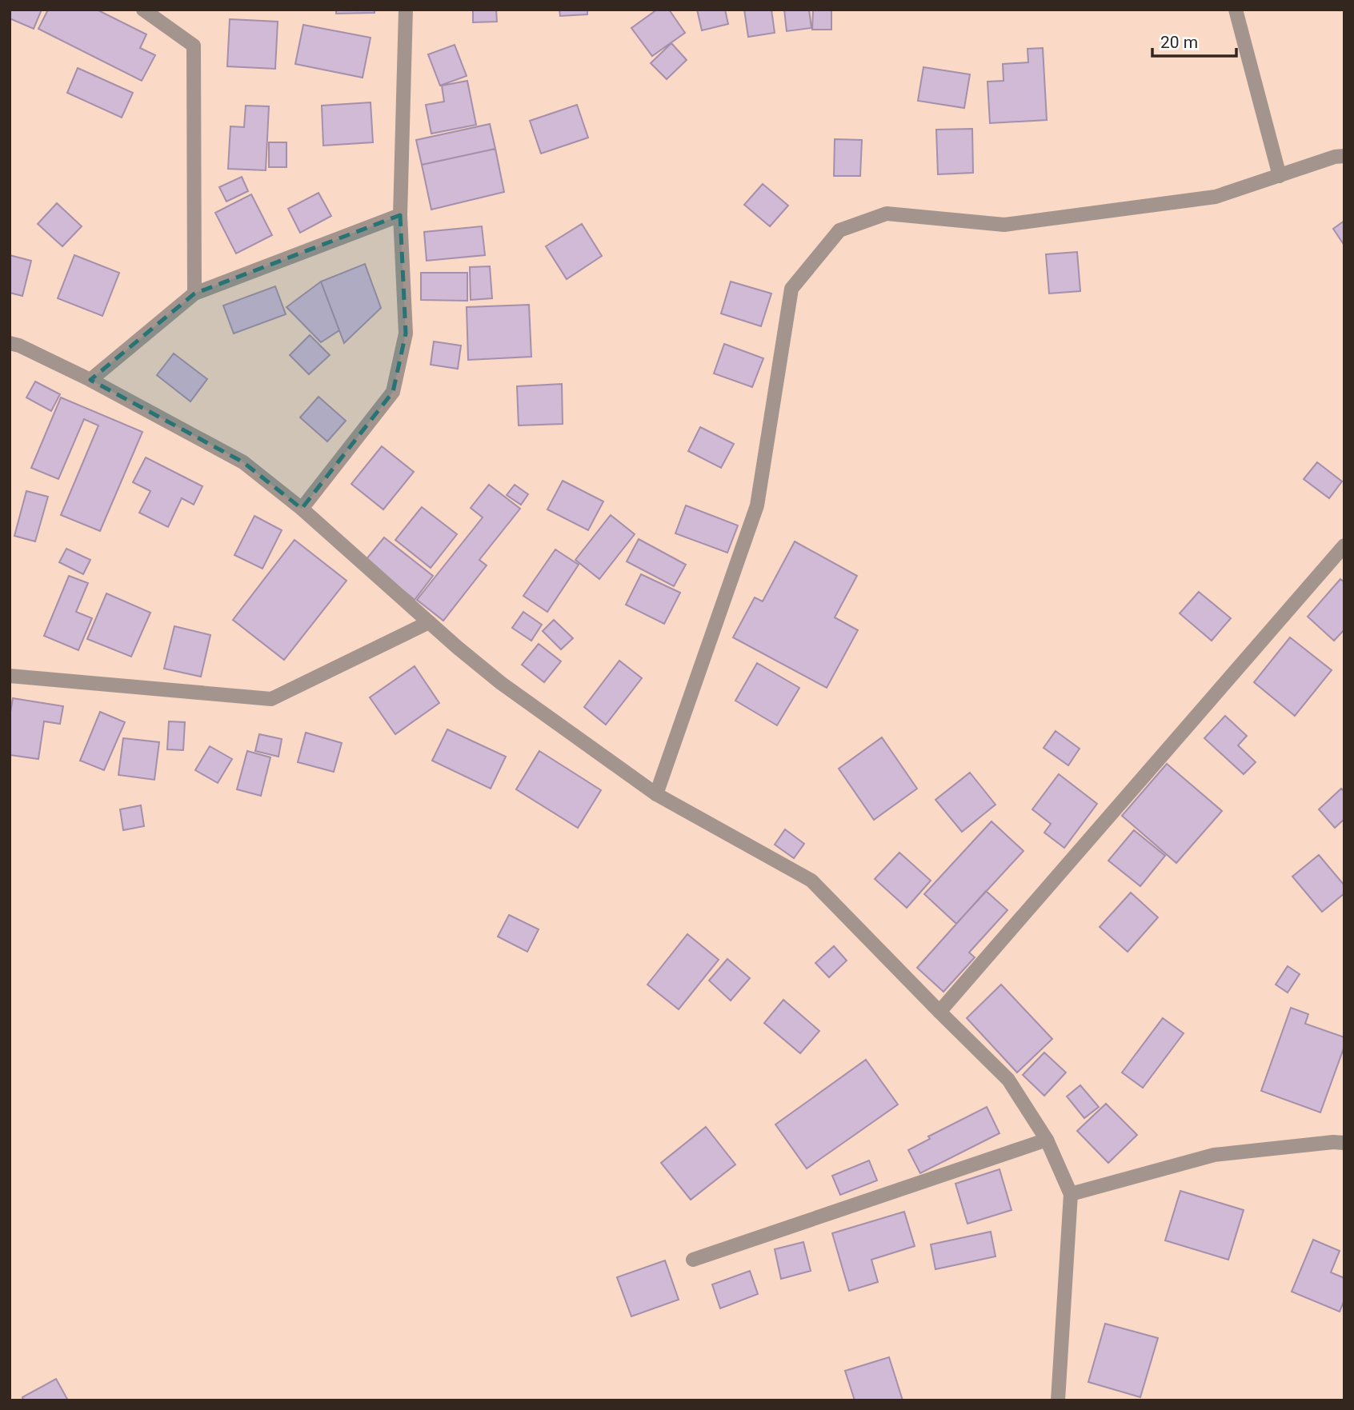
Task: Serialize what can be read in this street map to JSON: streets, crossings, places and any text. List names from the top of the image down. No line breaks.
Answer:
{"scale_bar":"20 m"}
